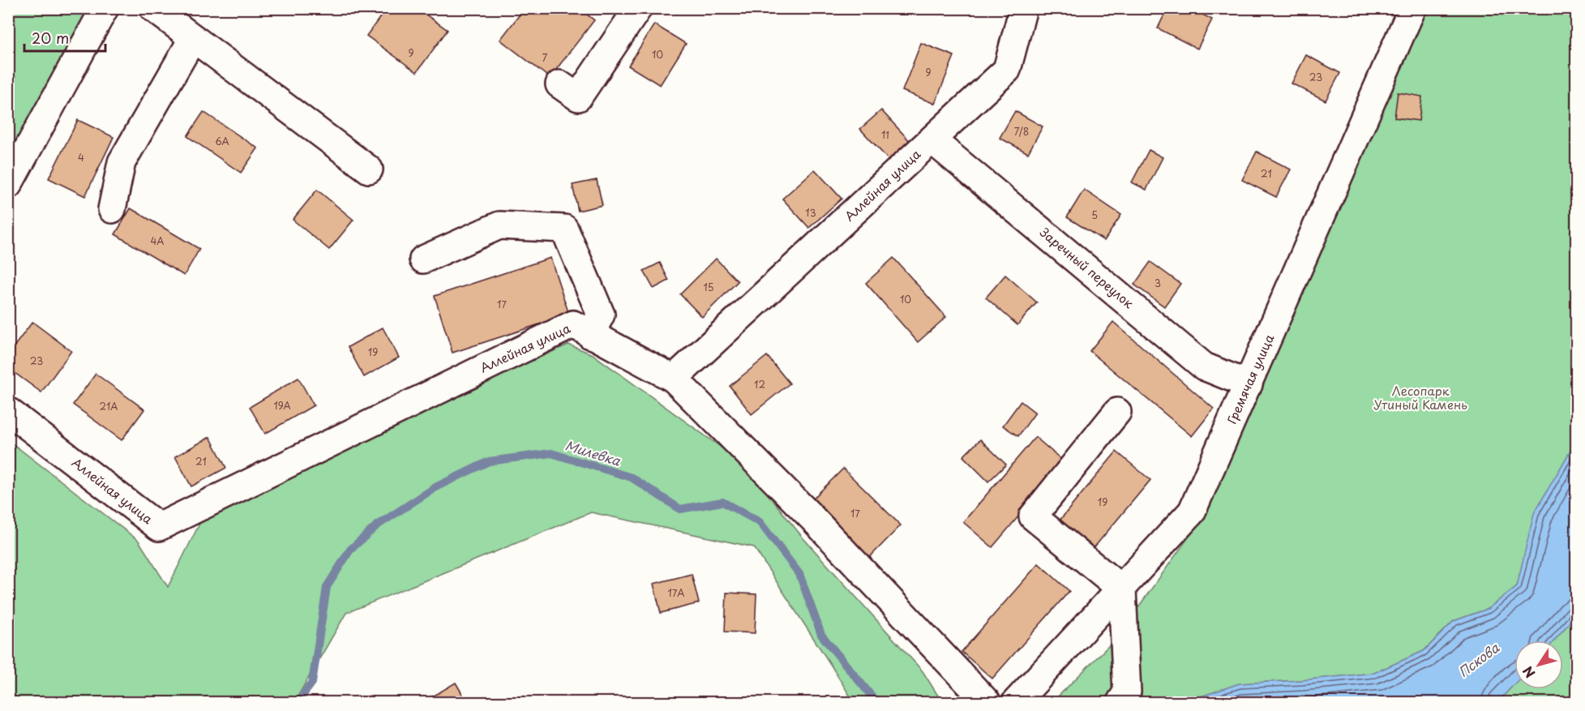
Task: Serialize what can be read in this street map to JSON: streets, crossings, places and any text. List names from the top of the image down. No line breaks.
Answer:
{"streets":{"street":["Аллейная улица","Заречный переулок","Гремячая улица"]},"crossings":[["Аллейная улица","Заречный переулок"],["Заречный переулок","Гремячая улица"]],"water":["Милевка","Пскова"],"parks":["Лесопарк Утиный Камень"],"house_numbers":["9","10","7","9","23","7/8","11","6А","4","21","13","5","4А","3","15","10","17","19","23","12","19А","21А","21","19","17","17А"],"scale_bar":"20 m","north":"bottom left"}
